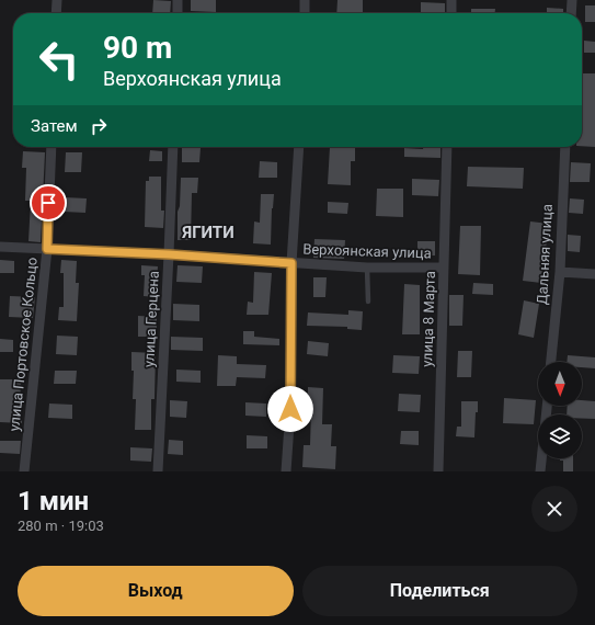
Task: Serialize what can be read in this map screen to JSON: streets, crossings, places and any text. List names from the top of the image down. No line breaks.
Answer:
{"streets":{"street":["Верхоянская улица","Дальняя улица","улица Герцена","улица 8 Марта","улица Портовское Кольцо"]},"crossings":[["Верхоянская улица","улица Герцена"],["Верхоянская улица","улица 8 Марта"],["Верхоянская улица","улица Портовское Кольцо"]],"districts":["ЯГИТИ"],"north":"bottom","page":{"turn":["90 m","Верхоянская улица"],"then":"Затем","heading":["1 мин","280 m · 19:03"],"buttons":["Выход","Поделиться"]}}
